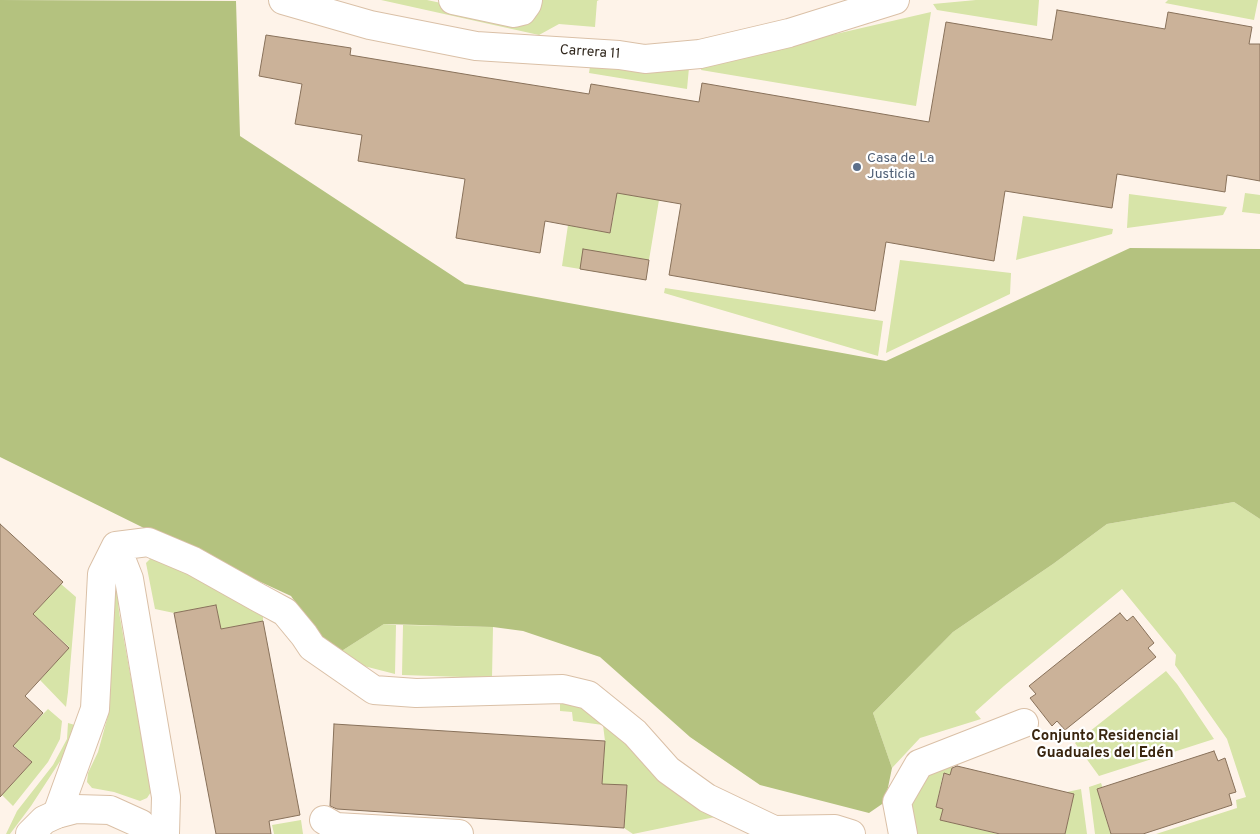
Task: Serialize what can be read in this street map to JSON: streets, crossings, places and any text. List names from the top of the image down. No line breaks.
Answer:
{"streets":{"street":["Carrera 11"]},"districts":["Conjunto Residencial Guaduales del Edén"],"places":["Casa de La Justicia"]}
